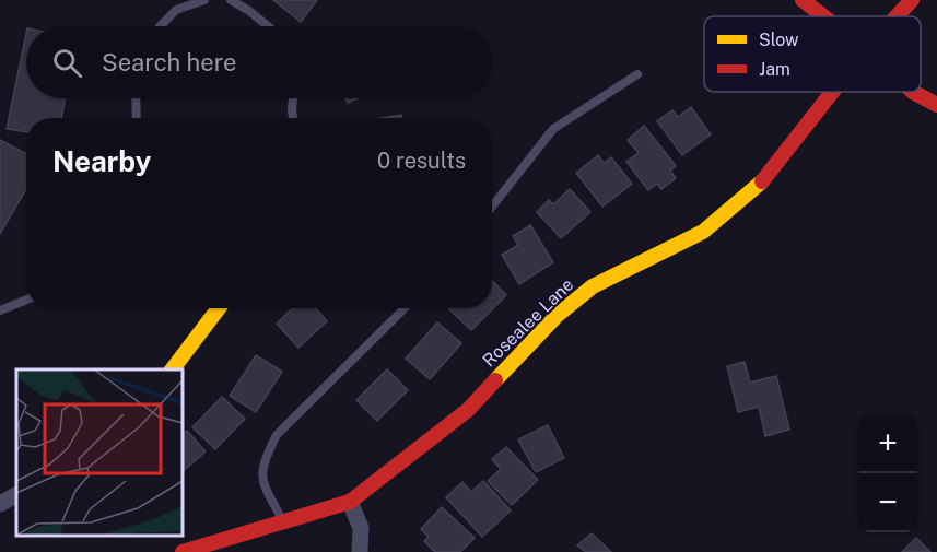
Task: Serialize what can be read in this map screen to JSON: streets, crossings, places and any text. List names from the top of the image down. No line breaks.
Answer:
{"streets":{"street":["Rosealee Lane"]},"legend":["Slow","Jam"],"page":{"search":"Search here","heading":["Nearby","0 results"],"map_buttons":["+","−"]}}
